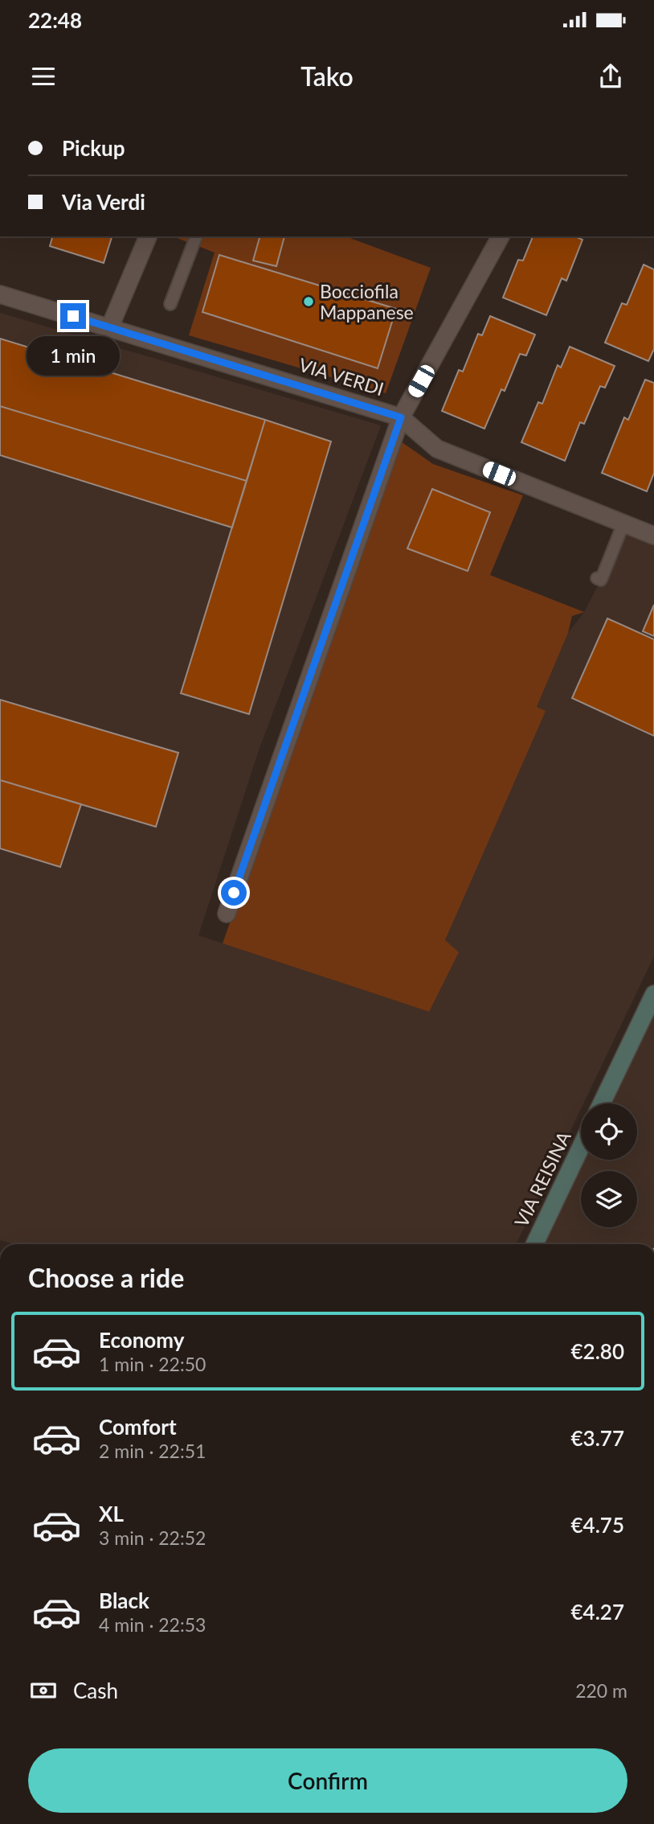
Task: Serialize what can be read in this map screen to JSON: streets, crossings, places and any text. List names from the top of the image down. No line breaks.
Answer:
{"streets":{"street":["VIA VERDI","VIA REISINA"]},"places":["Bocciofila Mappanese"],"page":{"status":"22:48","header":"Tako","banner":["Pickup","Via Verdi"],"bubble":"1 min","heading":"Choose a ride","list":[{"name":"Economy","note":"1 min · 22:50","value":"€2.80"},{"name":"Comfort","note":"2 min · 22:51","value":"€3.77"},{"name":"XL","note":"3 min · 22:52","value":"€4.75"},{"name":"Black","note":"4 min · 22:53","value":"€4.27"}],"pay":["Cash","220 m"],"buttons":"Confirm"}}
